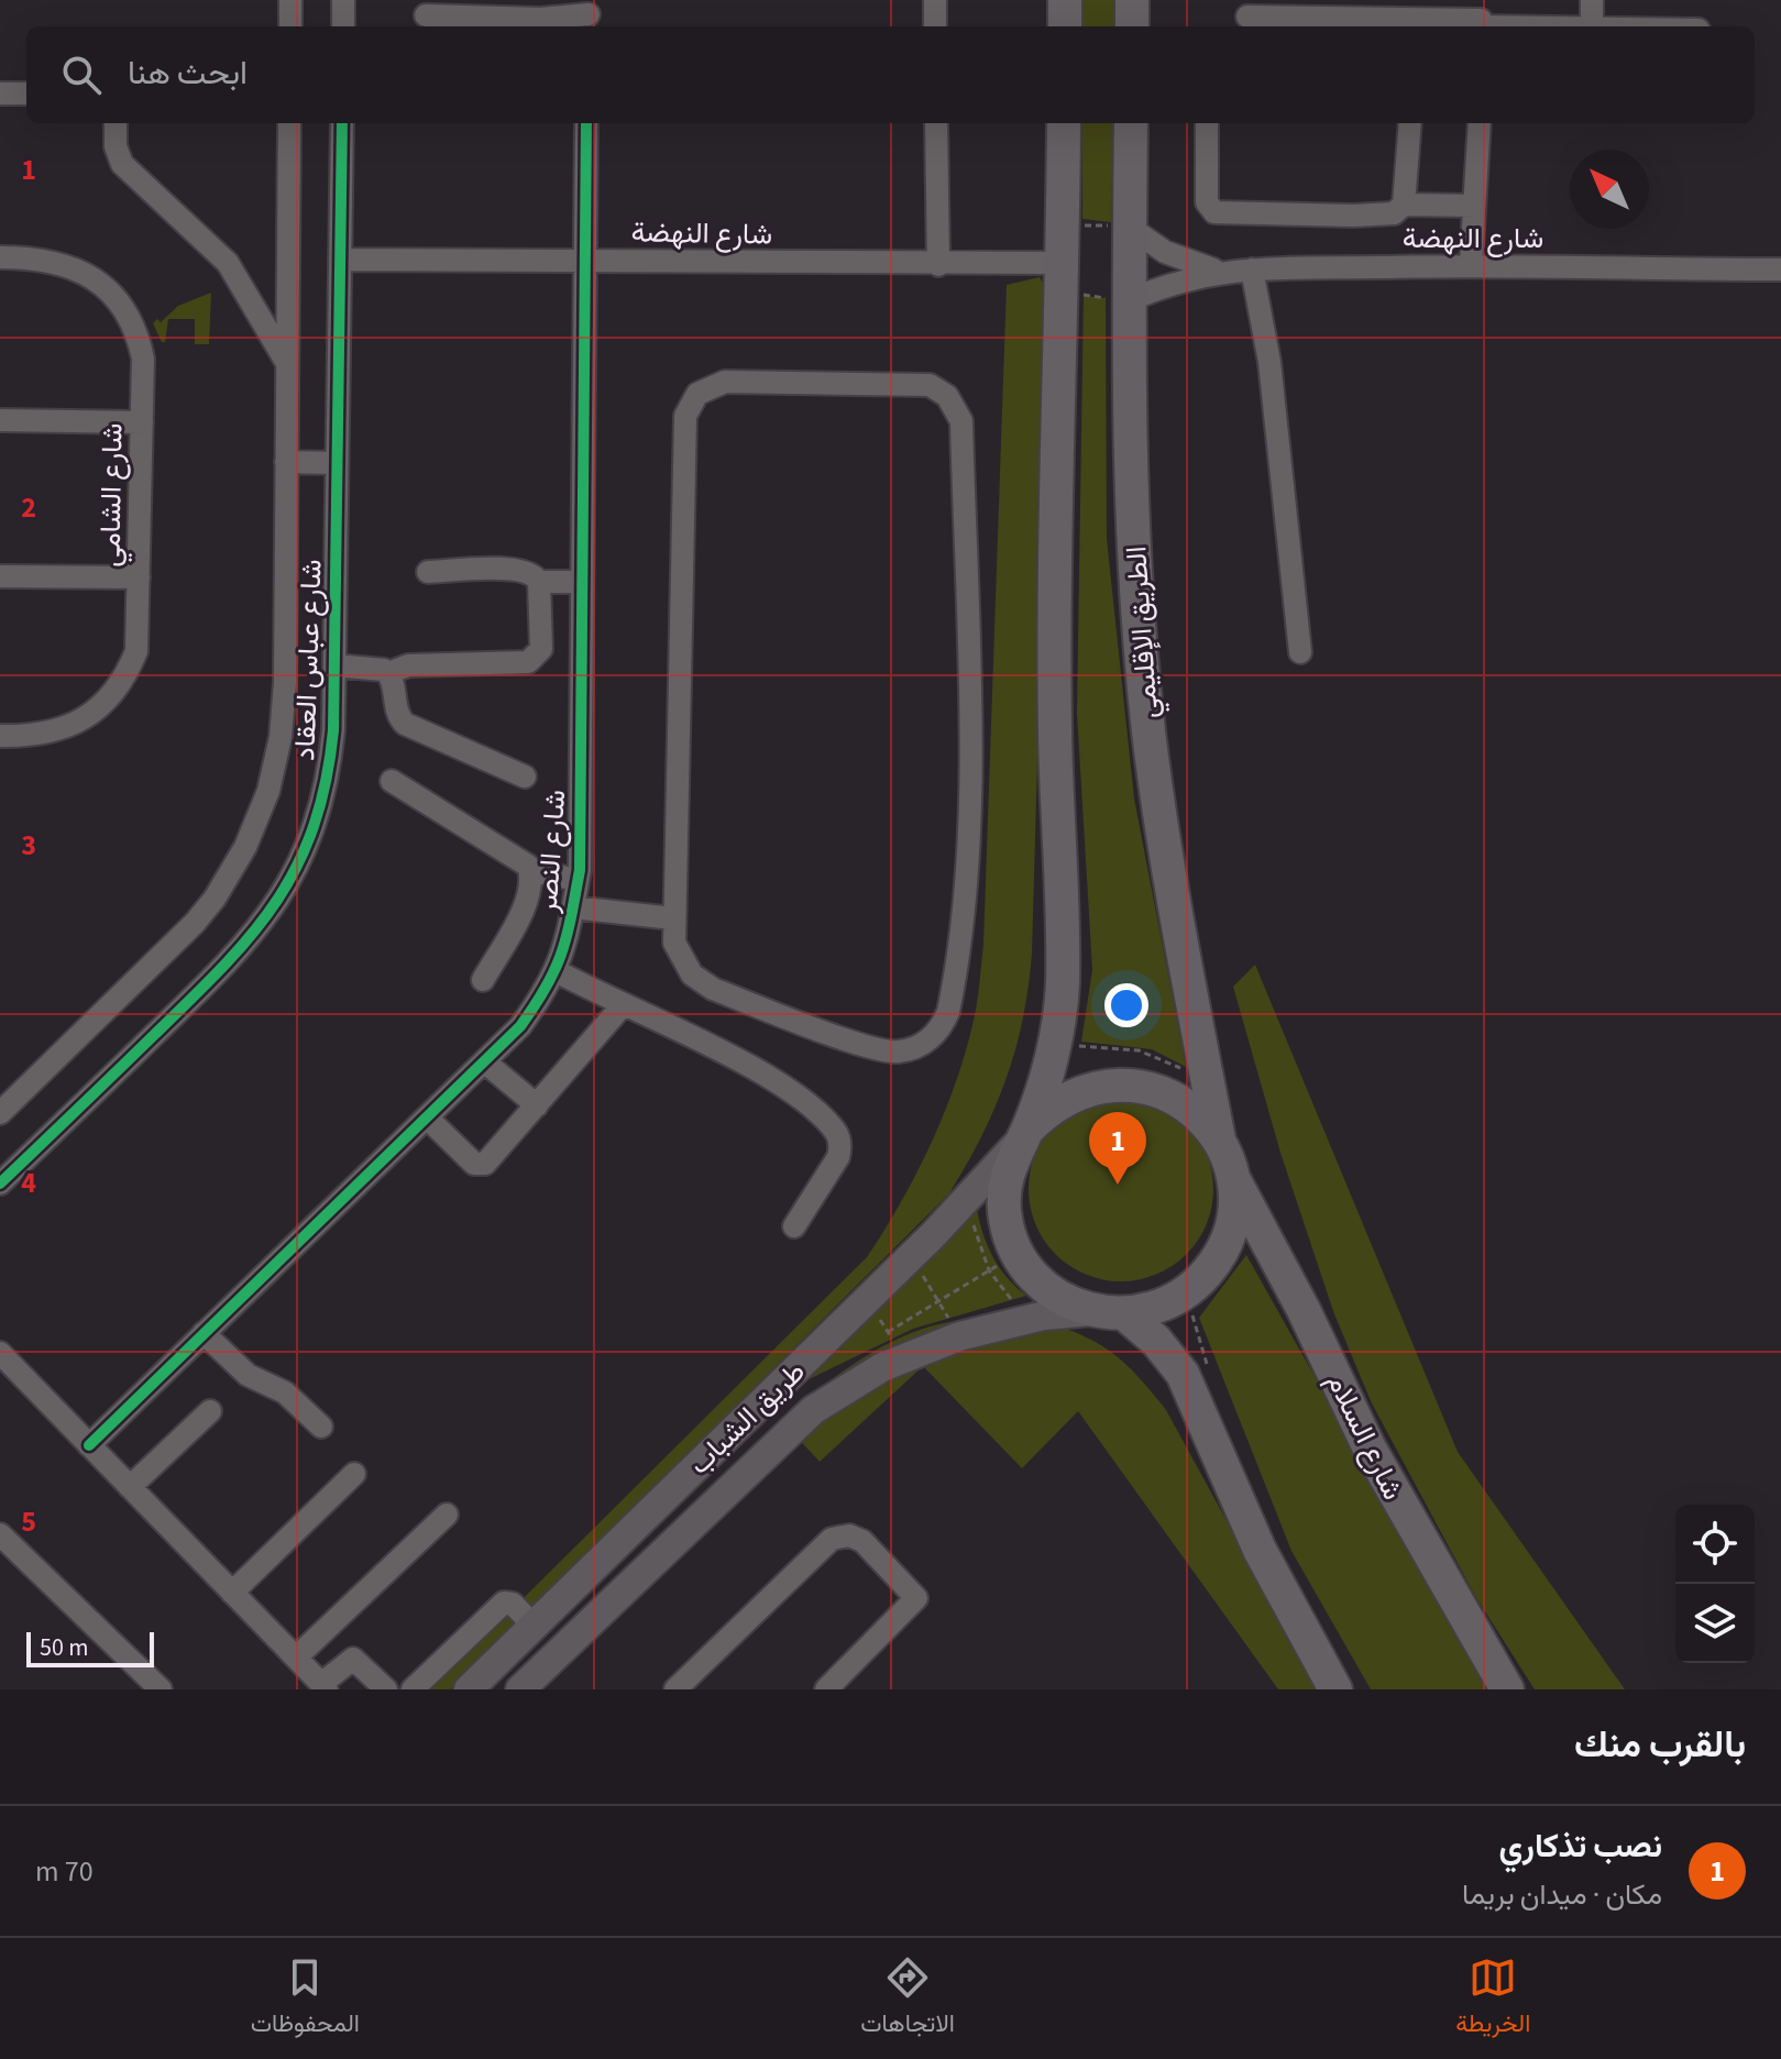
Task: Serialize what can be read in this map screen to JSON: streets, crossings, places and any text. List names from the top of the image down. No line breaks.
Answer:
{"streets":{"highway":["الطريق الإقليمي","شارع السلام"],"main road":["طريق الشباب"],"street":["شارع النهضة","شارع الشامي","شارع عباس العقاد","شارع النصر"]},"crossings":[["شارع النهضة","الطريق الإقليمي"],["شارع النهضة","شارع عباس العقاد"],["شارع النهضة","شارع النصر"],["الطريق الإقليمي","طريق الشباب"],["الطريق الإقليمي","شارع السلام"],["طريق الشباب","شارع السلام"]],"scale_bar":"50 m","north":"top left","page":{"search":"ابحث هنا","pins":"1","scale":"50 m","heading":"بالقرب منك","list":[{"mark":"1","name":"نصب تذكاري","note":"مكان · ميدان بريما","value":"70 m"}],"nav":["الخريطة","الاتجاهات","المحفوظات"]},"grid":{"rows":["1","2","3","4","5"]}}
